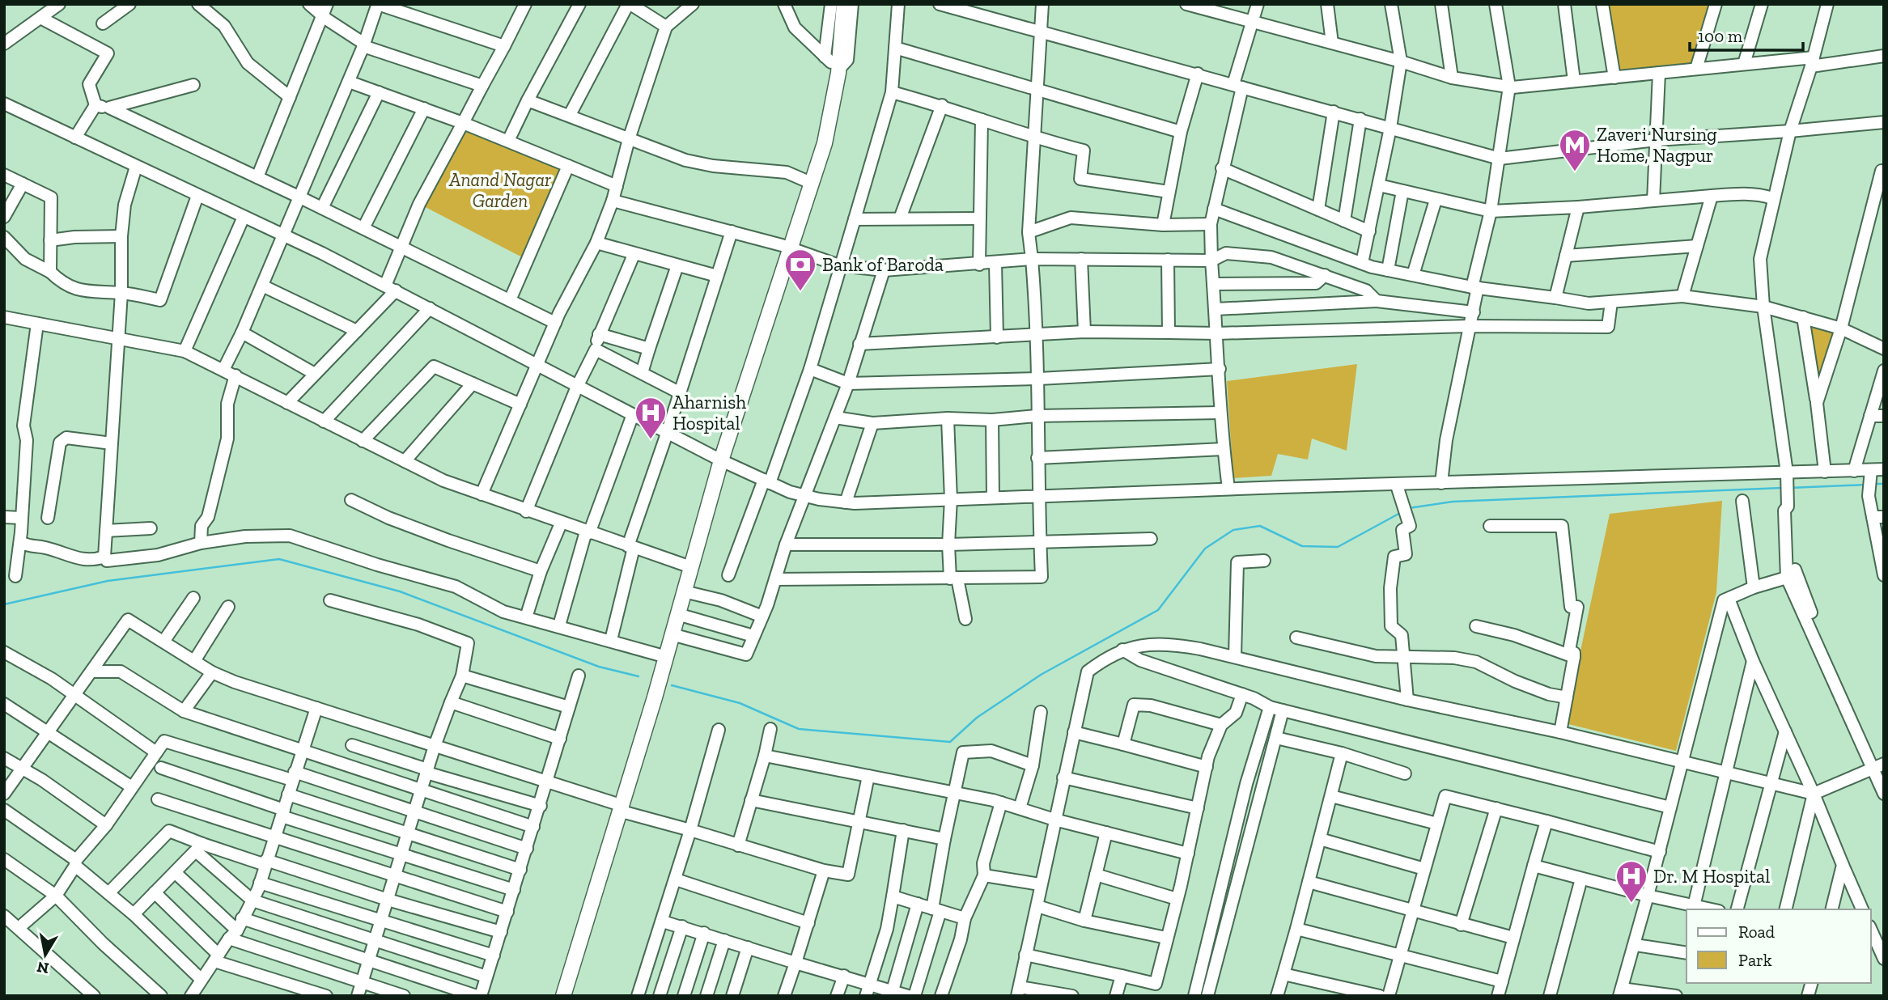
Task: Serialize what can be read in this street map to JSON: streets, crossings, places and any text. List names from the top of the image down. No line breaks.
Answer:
{"parks":["Anand Nagar Garden"],"places":{"metro station":["Zaveri Nursing Home, Nagpur"],"bank":["Bank of Baroda"],"hospital":["Aharnish Hospital","Dr. M Hospital"]},"legend":["Road","Park"],"scale_bar":"100 m","north":"bottom"}
